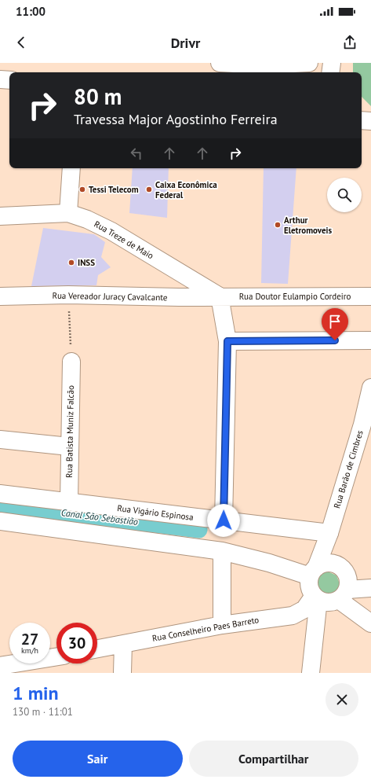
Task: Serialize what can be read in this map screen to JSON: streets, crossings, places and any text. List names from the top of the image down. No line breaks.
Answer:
{"streets":{"street":["Rua Treze de Maio","Rua Vereador Juracy Cavalcante","Rua Doutor Eulampio Cordeiro","Rua Batista Muniz Falcão","Rua Barão de Cimbres","Rua Vigário Espinosa","Rua Conselheiro Paes Barreto"]},"crossings":[["Rua Treze de Maio","Rua Vereador Juracy Cavalcante"],["Rua Treze de Maio","Rua Doutor Eulampio Cordeiro"],["Rua Vereador Juracy Cavalcante","Rua Doutor Eulampio Cordeiro"],["Rua Batista Muniz Falcão","Rua Vigário Espinosa"],["Rua Barão de Cimbres","Rua Vigário Espinosa"],["Rua Barão de Cimbres","Rua Conselheiro Paes Barreto"]],"water":["Canal São Sebastião"],"places":["Tessi Telecom","Caixa Econômica Federal","Arthur Eletromoveis","INSS"],"page":{"status":"11:00","header":"Drivr","turn":["80 m","Travessa Major Agostinho Ferreira"],"speed":"27 km/h","limit":"30","heading":["1 min","130 m · 11:01"],"buttons":["Sair","Compartilhar"]}}
